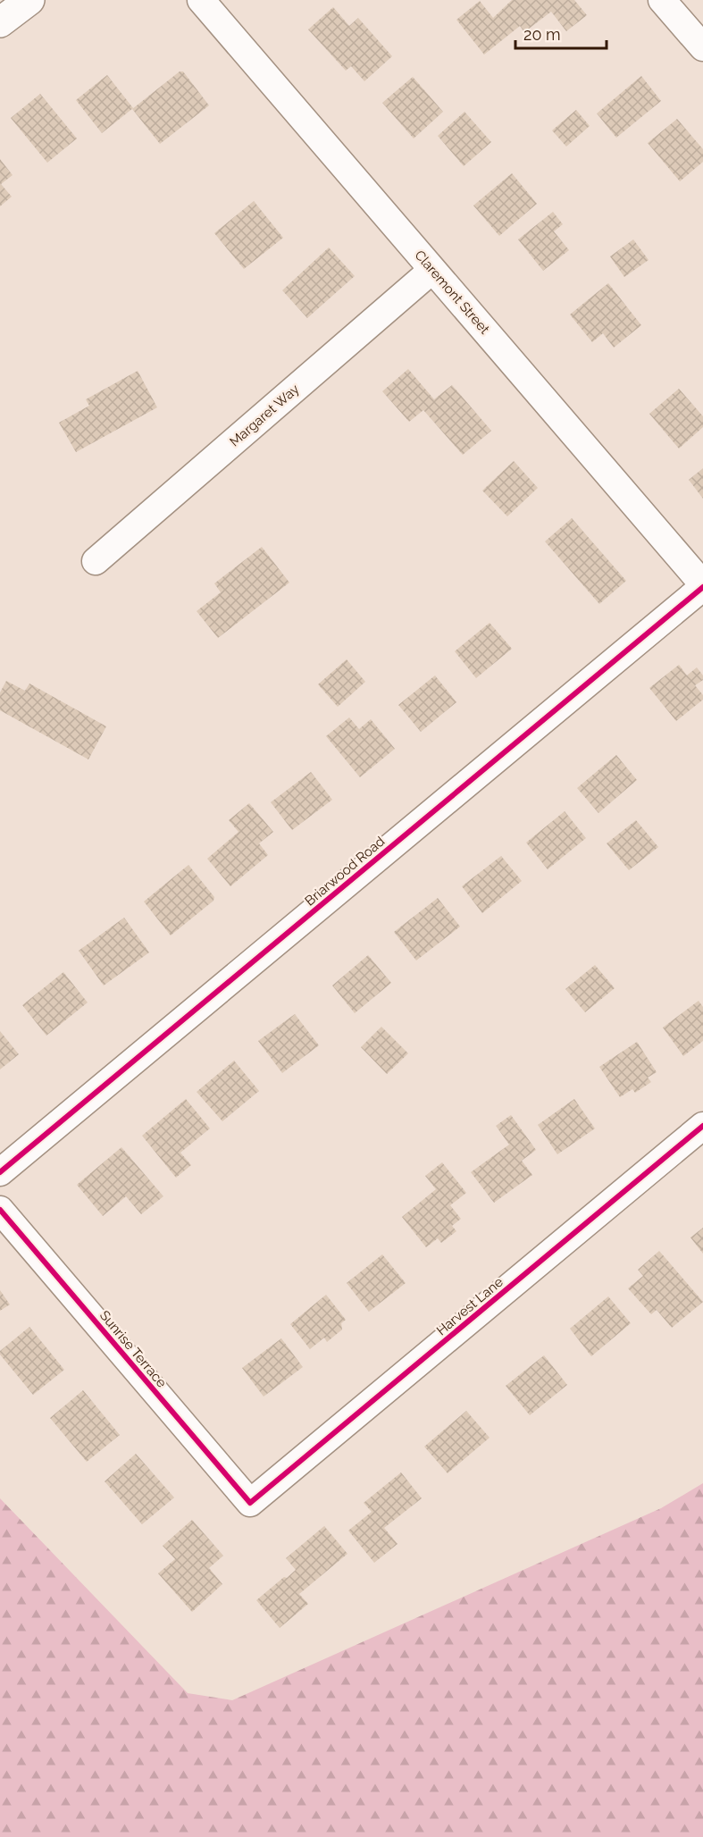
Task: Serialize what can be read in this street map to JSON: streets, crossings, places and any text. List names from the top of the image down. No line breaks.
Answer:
{"streets":{"street":["Claremont Street","Margaret Way","Briarwood Road","Harvest Lane","Sunrise Terrace"]},"crossings":[["Claremont Street","Margaret Way"],["Claremont Street","Briarwood Road"],["Harvest Lane","Sunrise Terrace"]],"scale_bar":"20 m"}
